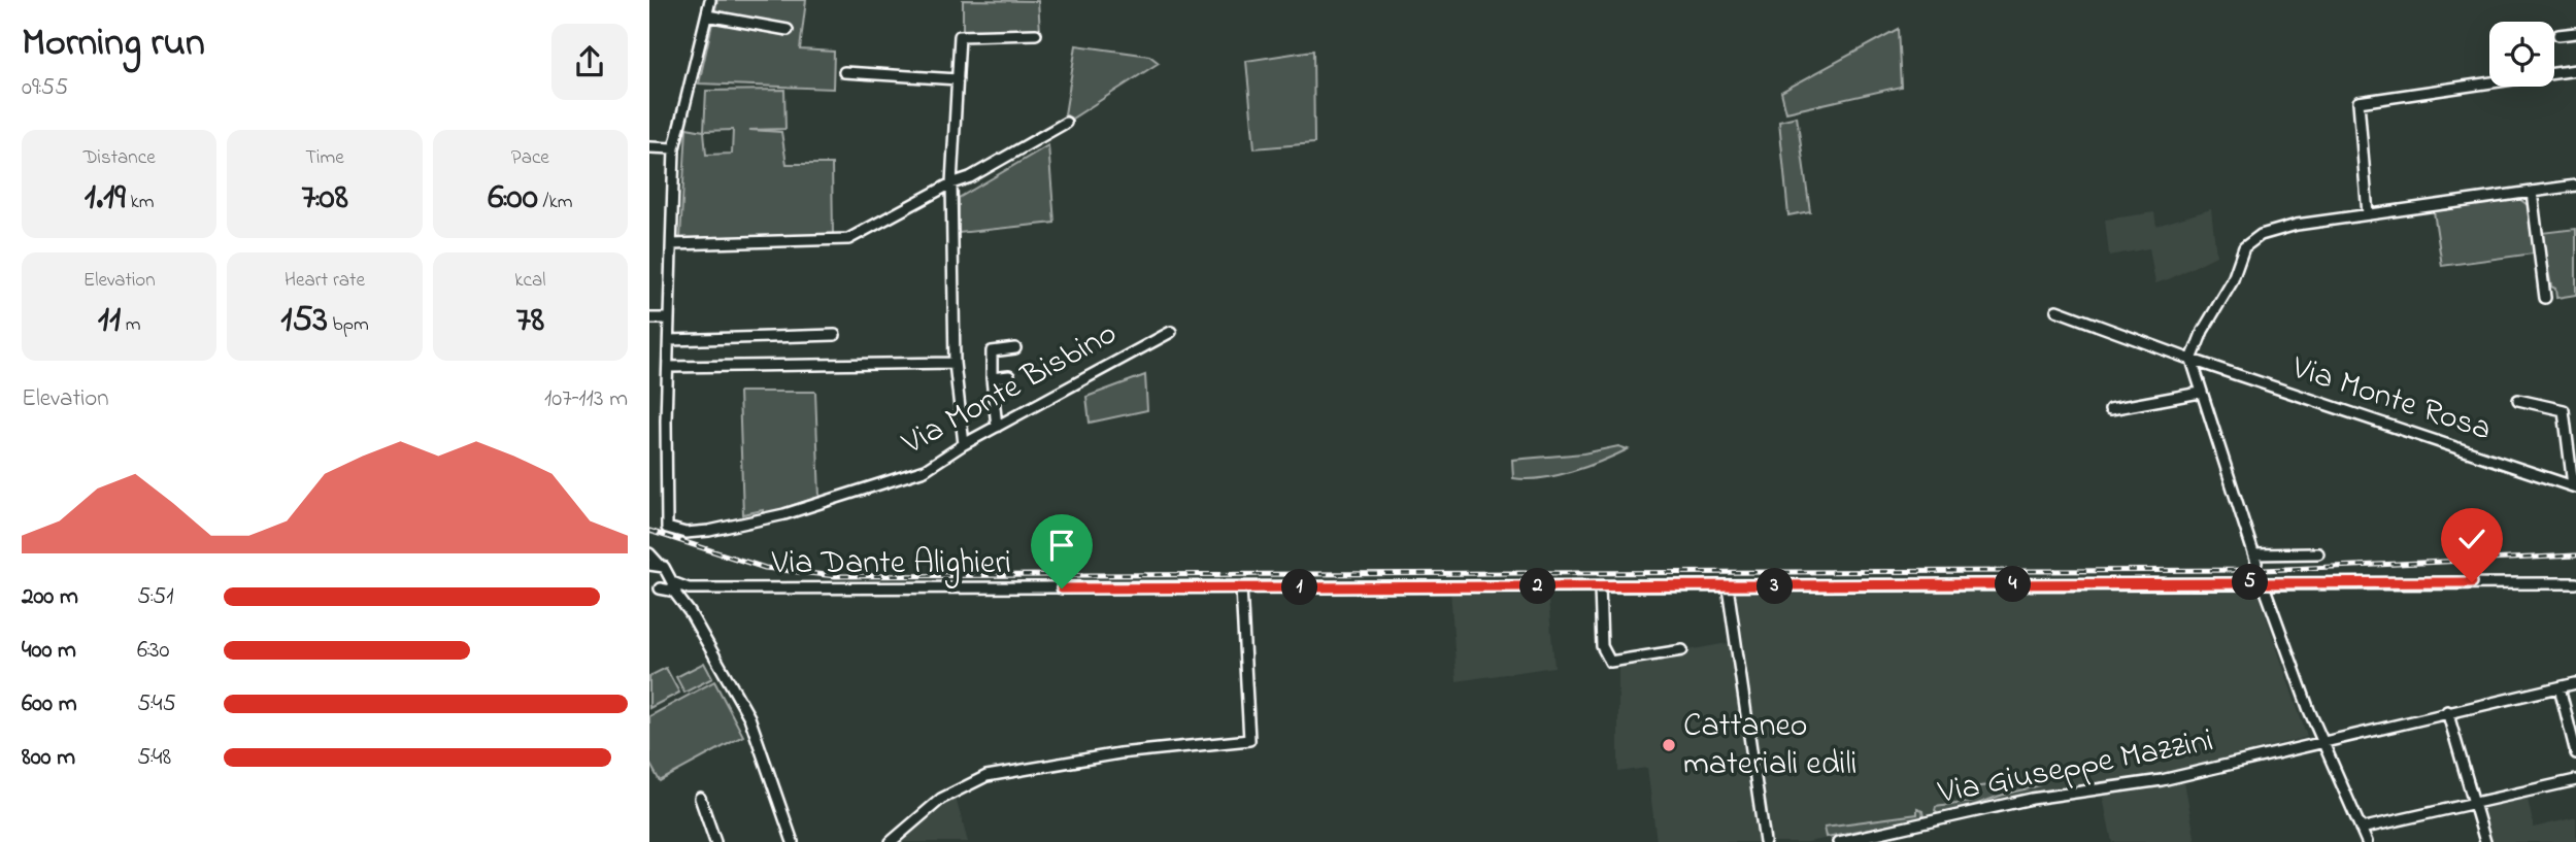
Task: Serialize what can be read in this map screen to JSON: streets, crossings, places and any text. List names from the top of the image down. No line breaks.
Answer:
{"streets":{"street":["Via Monte Bisbino","Via Monte Rosa","Via Dante Alighieri","Via Giuseppe Mazzini"]},"places":["Cattaneo materiali edili"],"page":{"heading":["Morning run","09:55"],"stats":[["Distance","1.19 km"],["Time","7:08"],["Pace","6:00 /km"],["Elevation","11 m"],["Heart rate","153 bpm"],["kcal","78"]],"chart":["Elevation","107–113 m"],"pins":["5","4","2","3","1"],"list":[{"name":"200 m","note":"5:51"},{"name":"400 m","note":"6:30"},{"name":"600 m","note":"5:45"},{"name":"800 m","note":"5:48"}]}}
